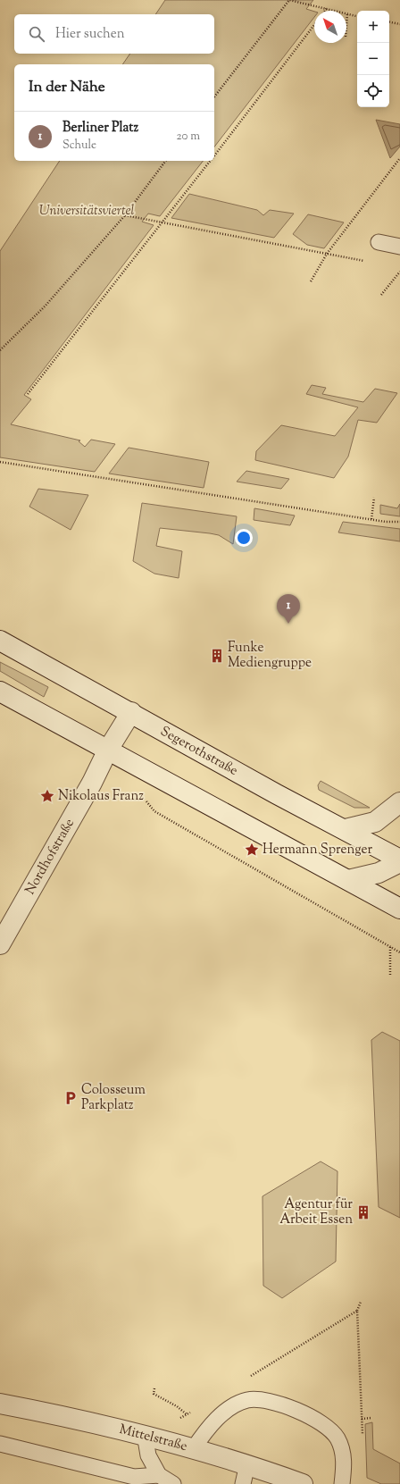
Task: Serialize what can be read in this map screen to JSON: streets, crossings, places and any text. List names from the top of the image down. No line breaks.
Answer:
{"streets":{"main road":["Segerothstraße","Nordhofstraße","Mittelstraße"]},"crossings":[["Segerothstraße","Nordhofstraße"]],"parks":["Universitätsviertel"],"places":{"building":["Funke Mediengruppe","Agentur für Arbeit Essen"],"place":["Nikolaus Franz","Hermann Sprenger"],"parking":["Colosseum Parkplatz"]},"north":"top left","page":{"map_buttons":["+","−"],"search":"Hier suchen","heading":"In der Nähe","list":[{"mark":"1","name":"Berliner Platz","note":"Schule","value":"20 m"}],"pins":"1"}}
